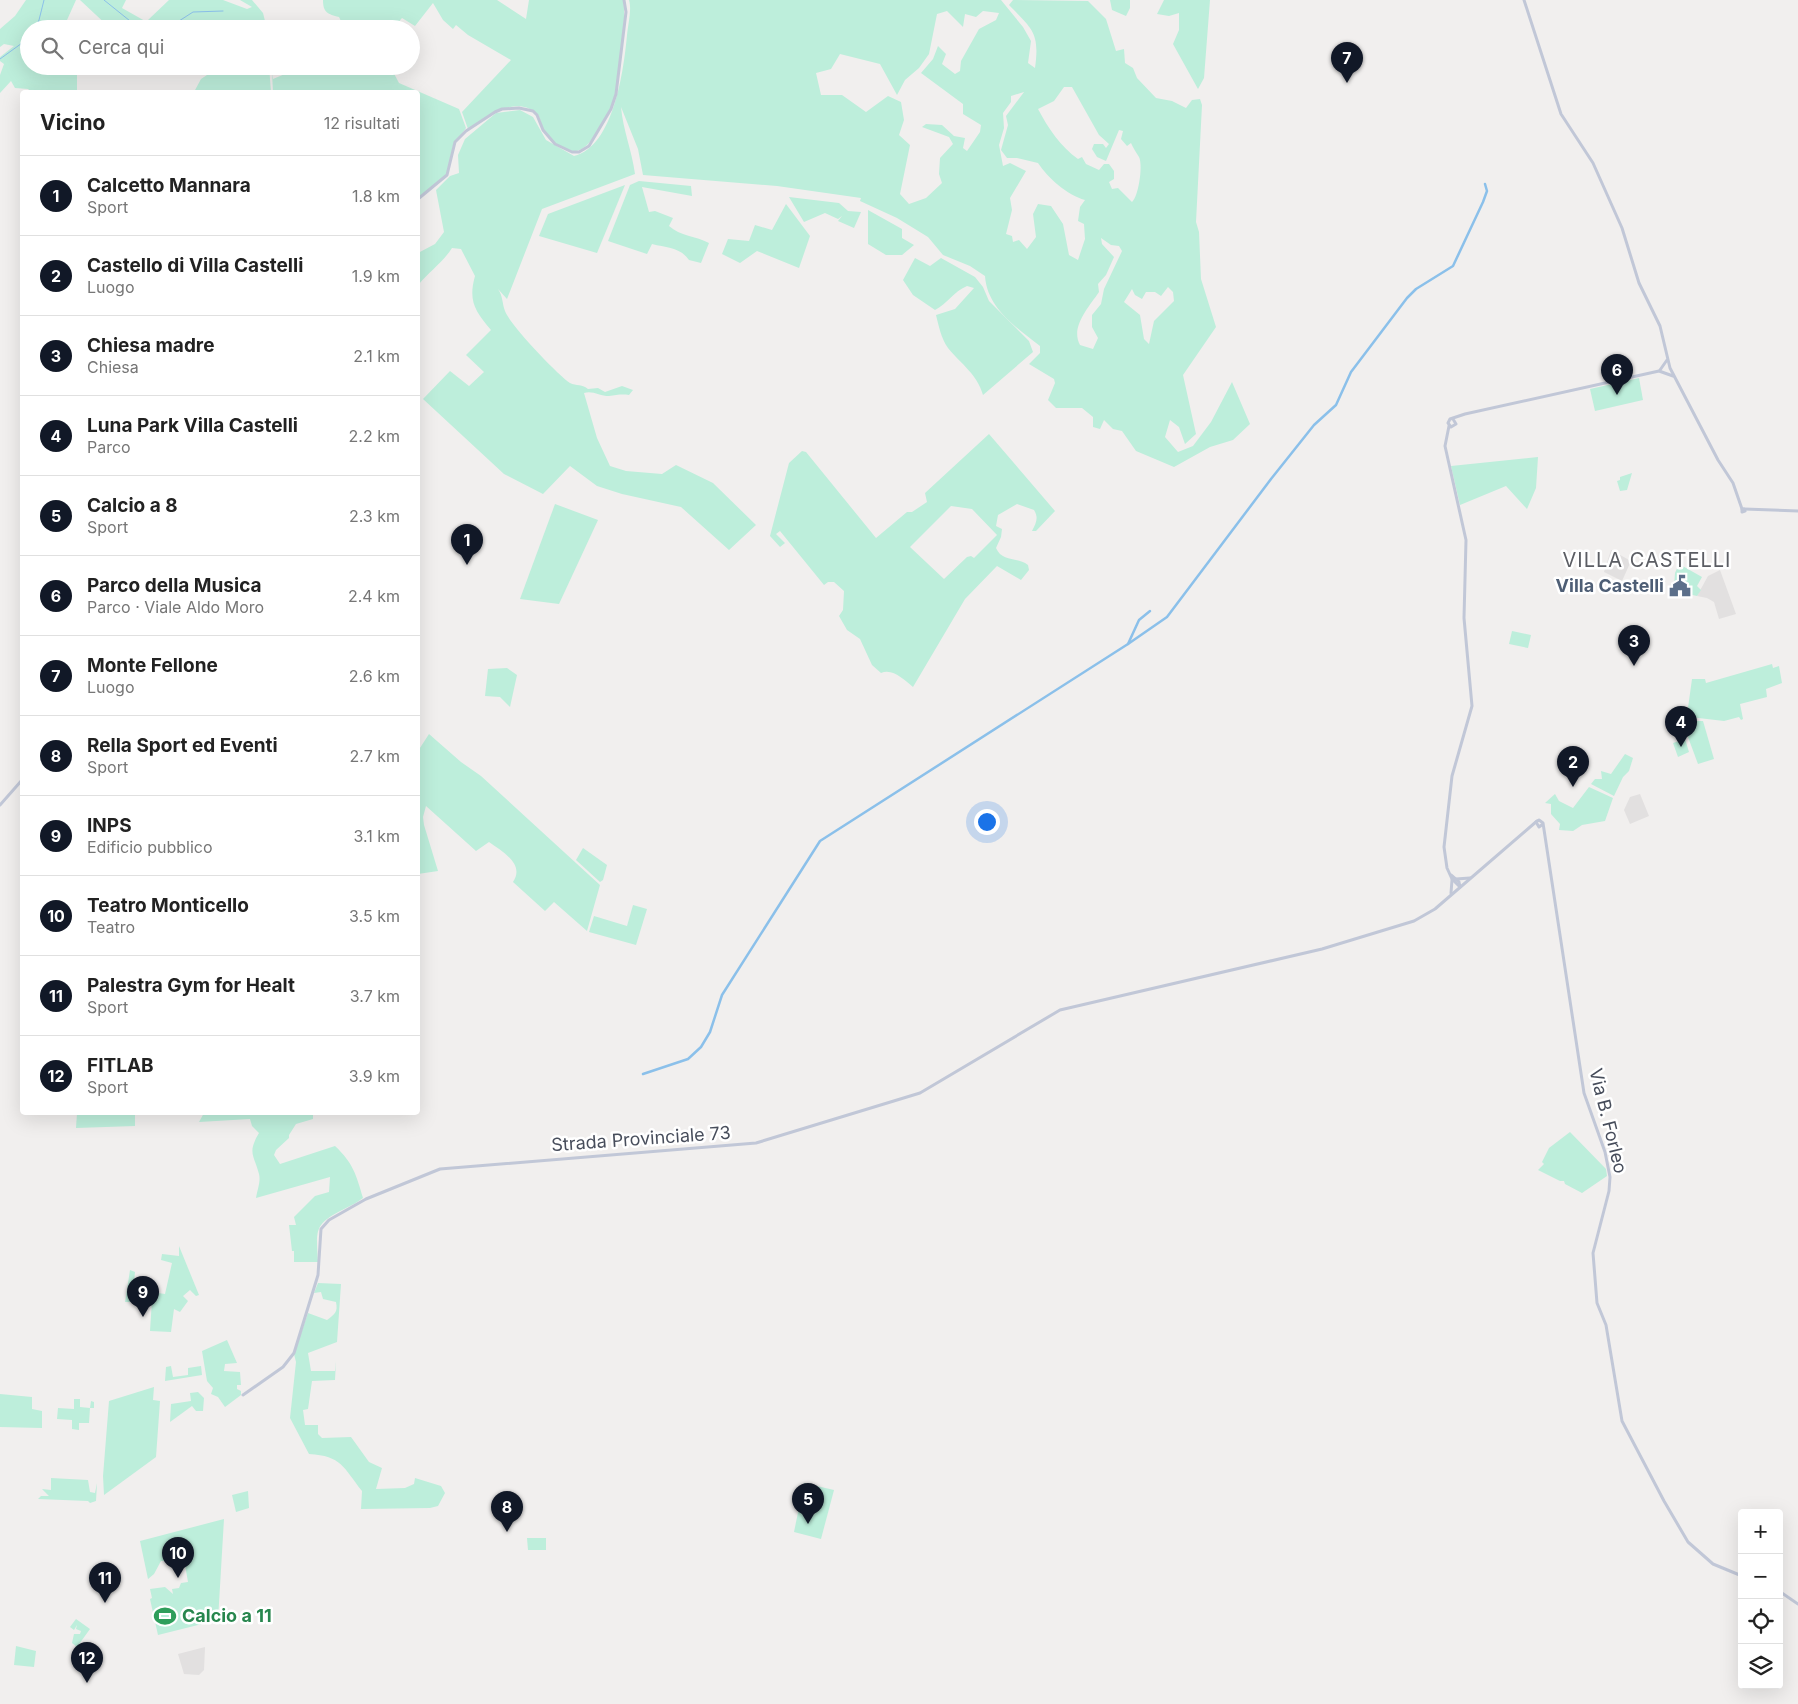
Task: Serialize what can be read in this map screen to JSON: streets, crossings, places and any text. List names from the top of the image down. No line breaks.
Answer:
{"streets":{"main road":["Via B. Forleo","Strada Provinciale 73"]},"districts":["VILLA CASTELLI"],"places":{"public building":["Villa Castelli"],"sports":["Calcio a 11"]},"page":{"search":"Cerca qui","pins":["7","6","1","3","4","2","9","5","8","10","11","12"],"heading":["Vicino","12 risultati"],"list":[{"mark":"1","name":"Calcetto Mannara","note":"Sport","value":"1.8 km"},{"mark":"2","name":"Castello di Villa Castelli","note":"Luogo","value":"1.9 km"},{"mark":"3","name":"Chiesa madre","note":"Chiesa","value":"2.1 km"},{"mark":"4","name":"Luna Park Villa Castelli","note":"Parco","value":"2.2 km"},{"mark":"5","name":"Calcio a 8","note":"Sport","value":"2.3 km"},{"mark":"6","name":"Parco della Musica","note":"Parco · Viale Aldo Moro","value":"2.4 km"},{"mark":"7","name":"Monte Fellone","note":"Luogo","value":"2.6 km"},{"mark":"8","name":"Rella Sport ed Eventi","note":"Sport","value":"2.7 km"},{"mark":"9","name":"INPS","note":"Edificio pubblico","value":"3.1 km"},{"mark":"10","name":"Teatro Monticello","note":"Teatro","value":"3.5 km"},{"mark":"11","name":"Palestra Gym for Healt","note":"Sport","value":"3.7 km"},{"mark":"12","name":"FITLAB","note":"Sport","value":"3.9 km"}],"map_buttons":["+","−"]}}
